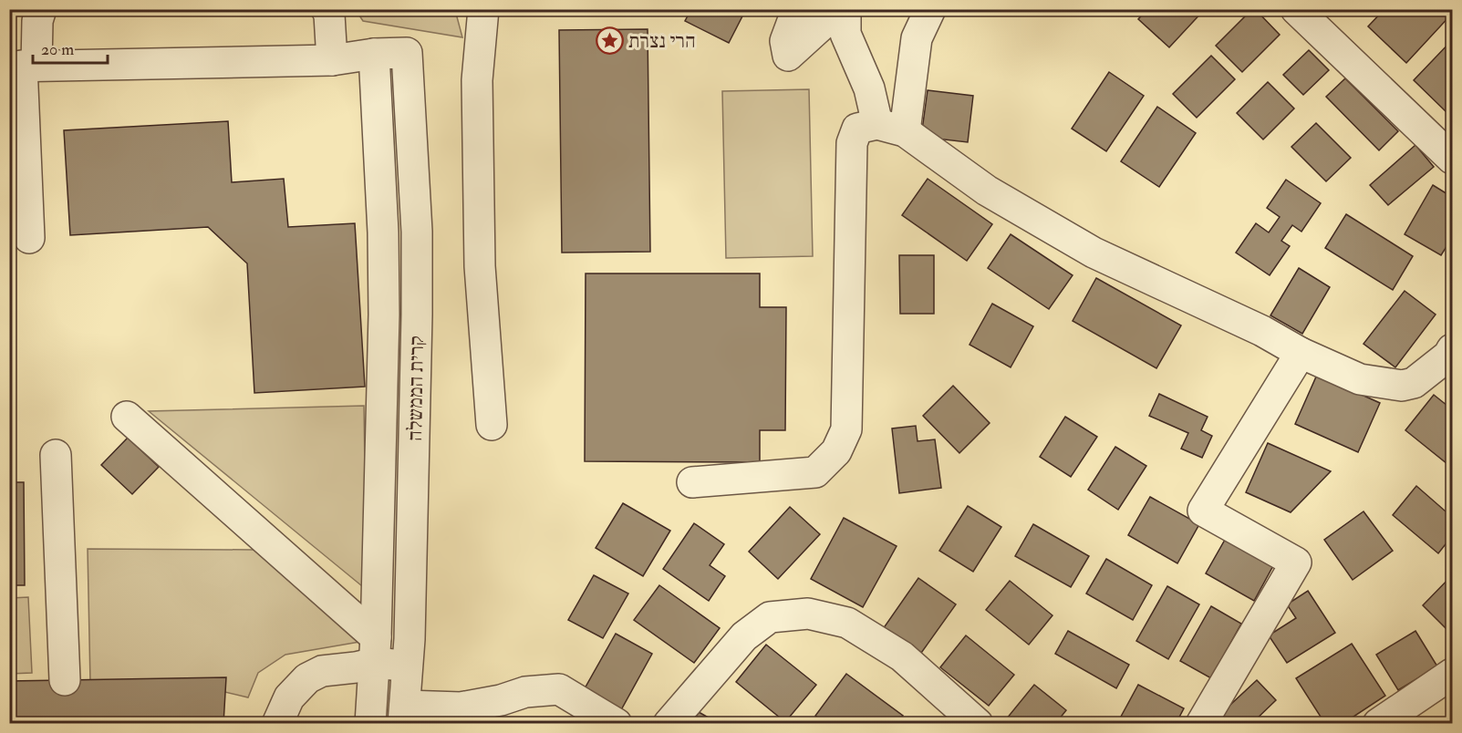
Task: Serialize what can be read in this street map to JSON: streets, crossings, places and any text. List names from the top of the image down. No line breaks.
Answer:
{"streets":{"street":["קרית הממשלה"]},"places":{"place":["הרי נצרת"]},"scale_bar":"20 m"}
